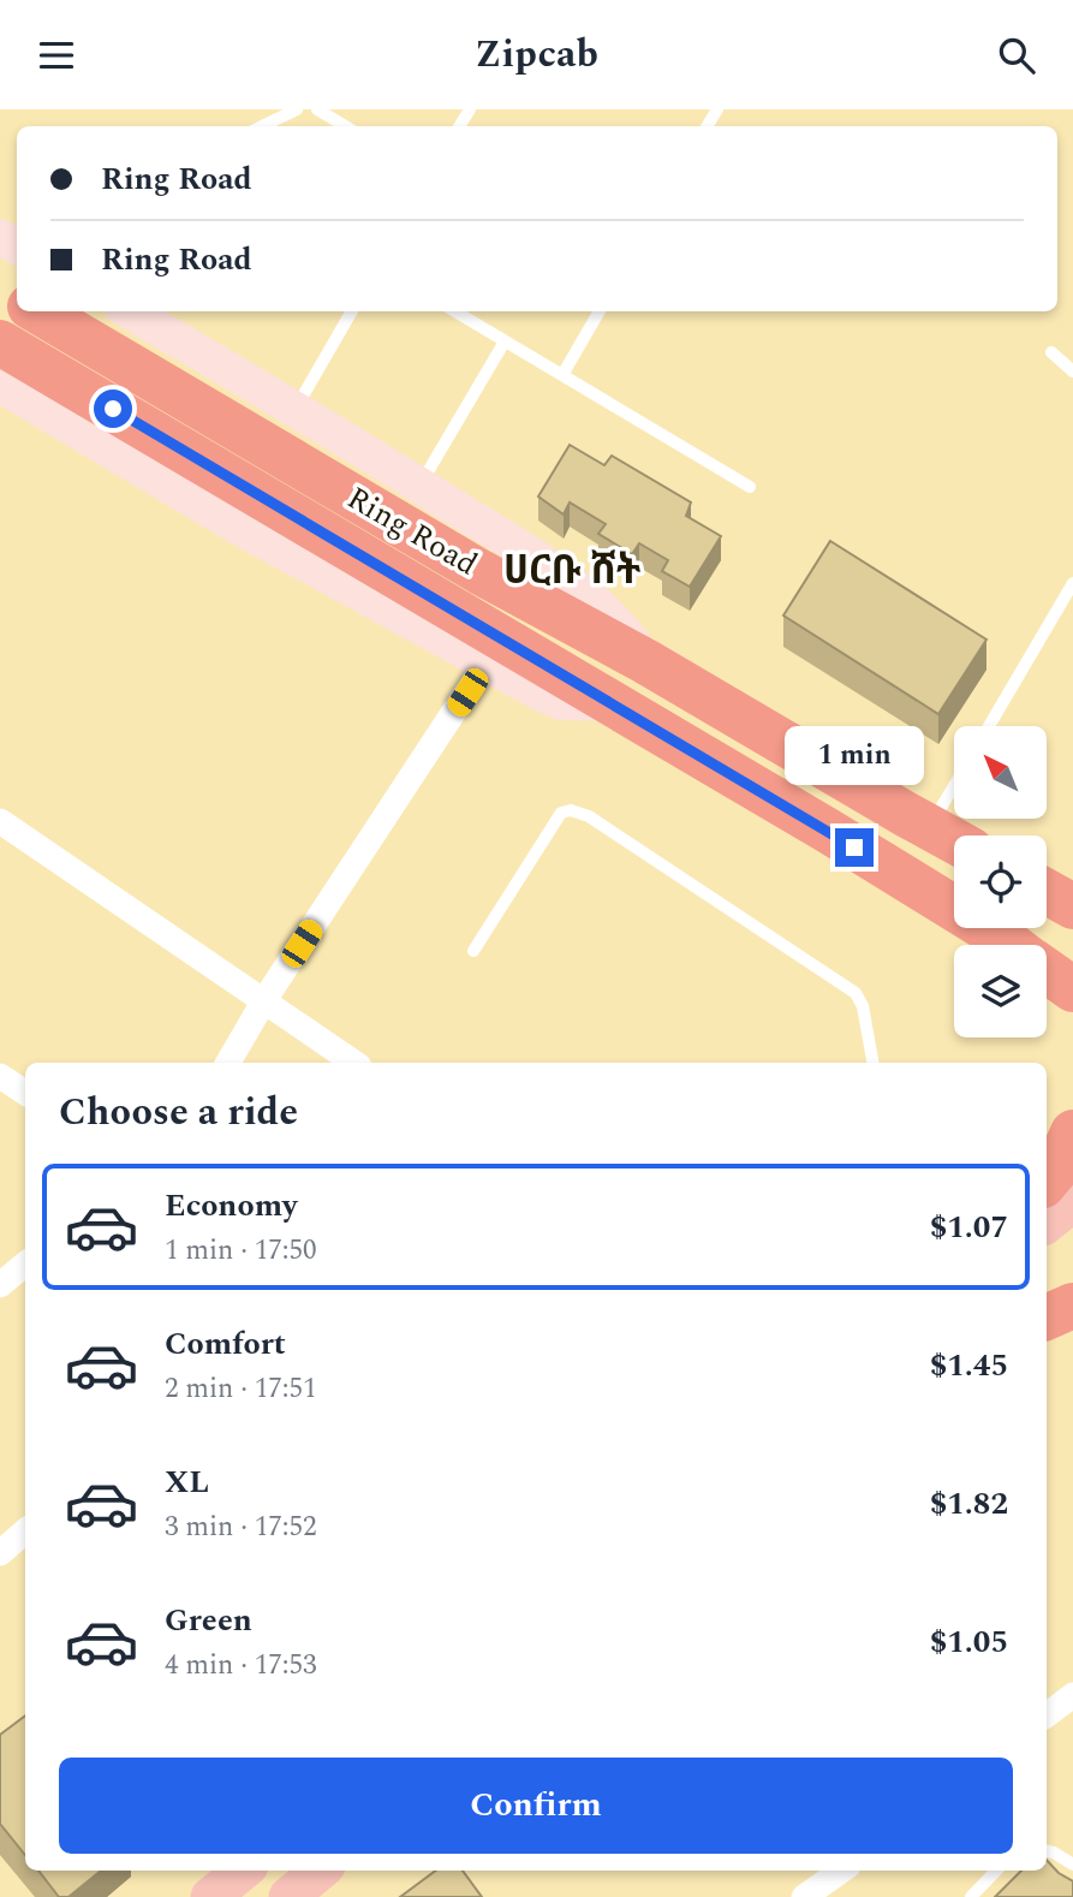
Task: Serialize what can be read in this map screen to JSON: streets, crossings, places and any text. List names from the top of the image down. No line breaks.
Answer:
{"streets":{"highway":["Ring Road"]},"districts":["ሀርቡ ሸት"],"north":"top left","page":{"header":"Zipcab","banner":["Ring Road","Ring Road"],"bubble":"1 min","heading":"Choose a ride","list":[{"name":"Economy","note":"1 min · 17:50","value":"$1.07"},{"name":"Comfort","note":"2 min · 17:51","value":"$1.45"},{"name":"XL","note":"3 min · 17:52","value":"$1.82"},{"name":"Green","note":"4 min · 17:53","value":"$1.05"}],"buttons":"Confirm"}}
